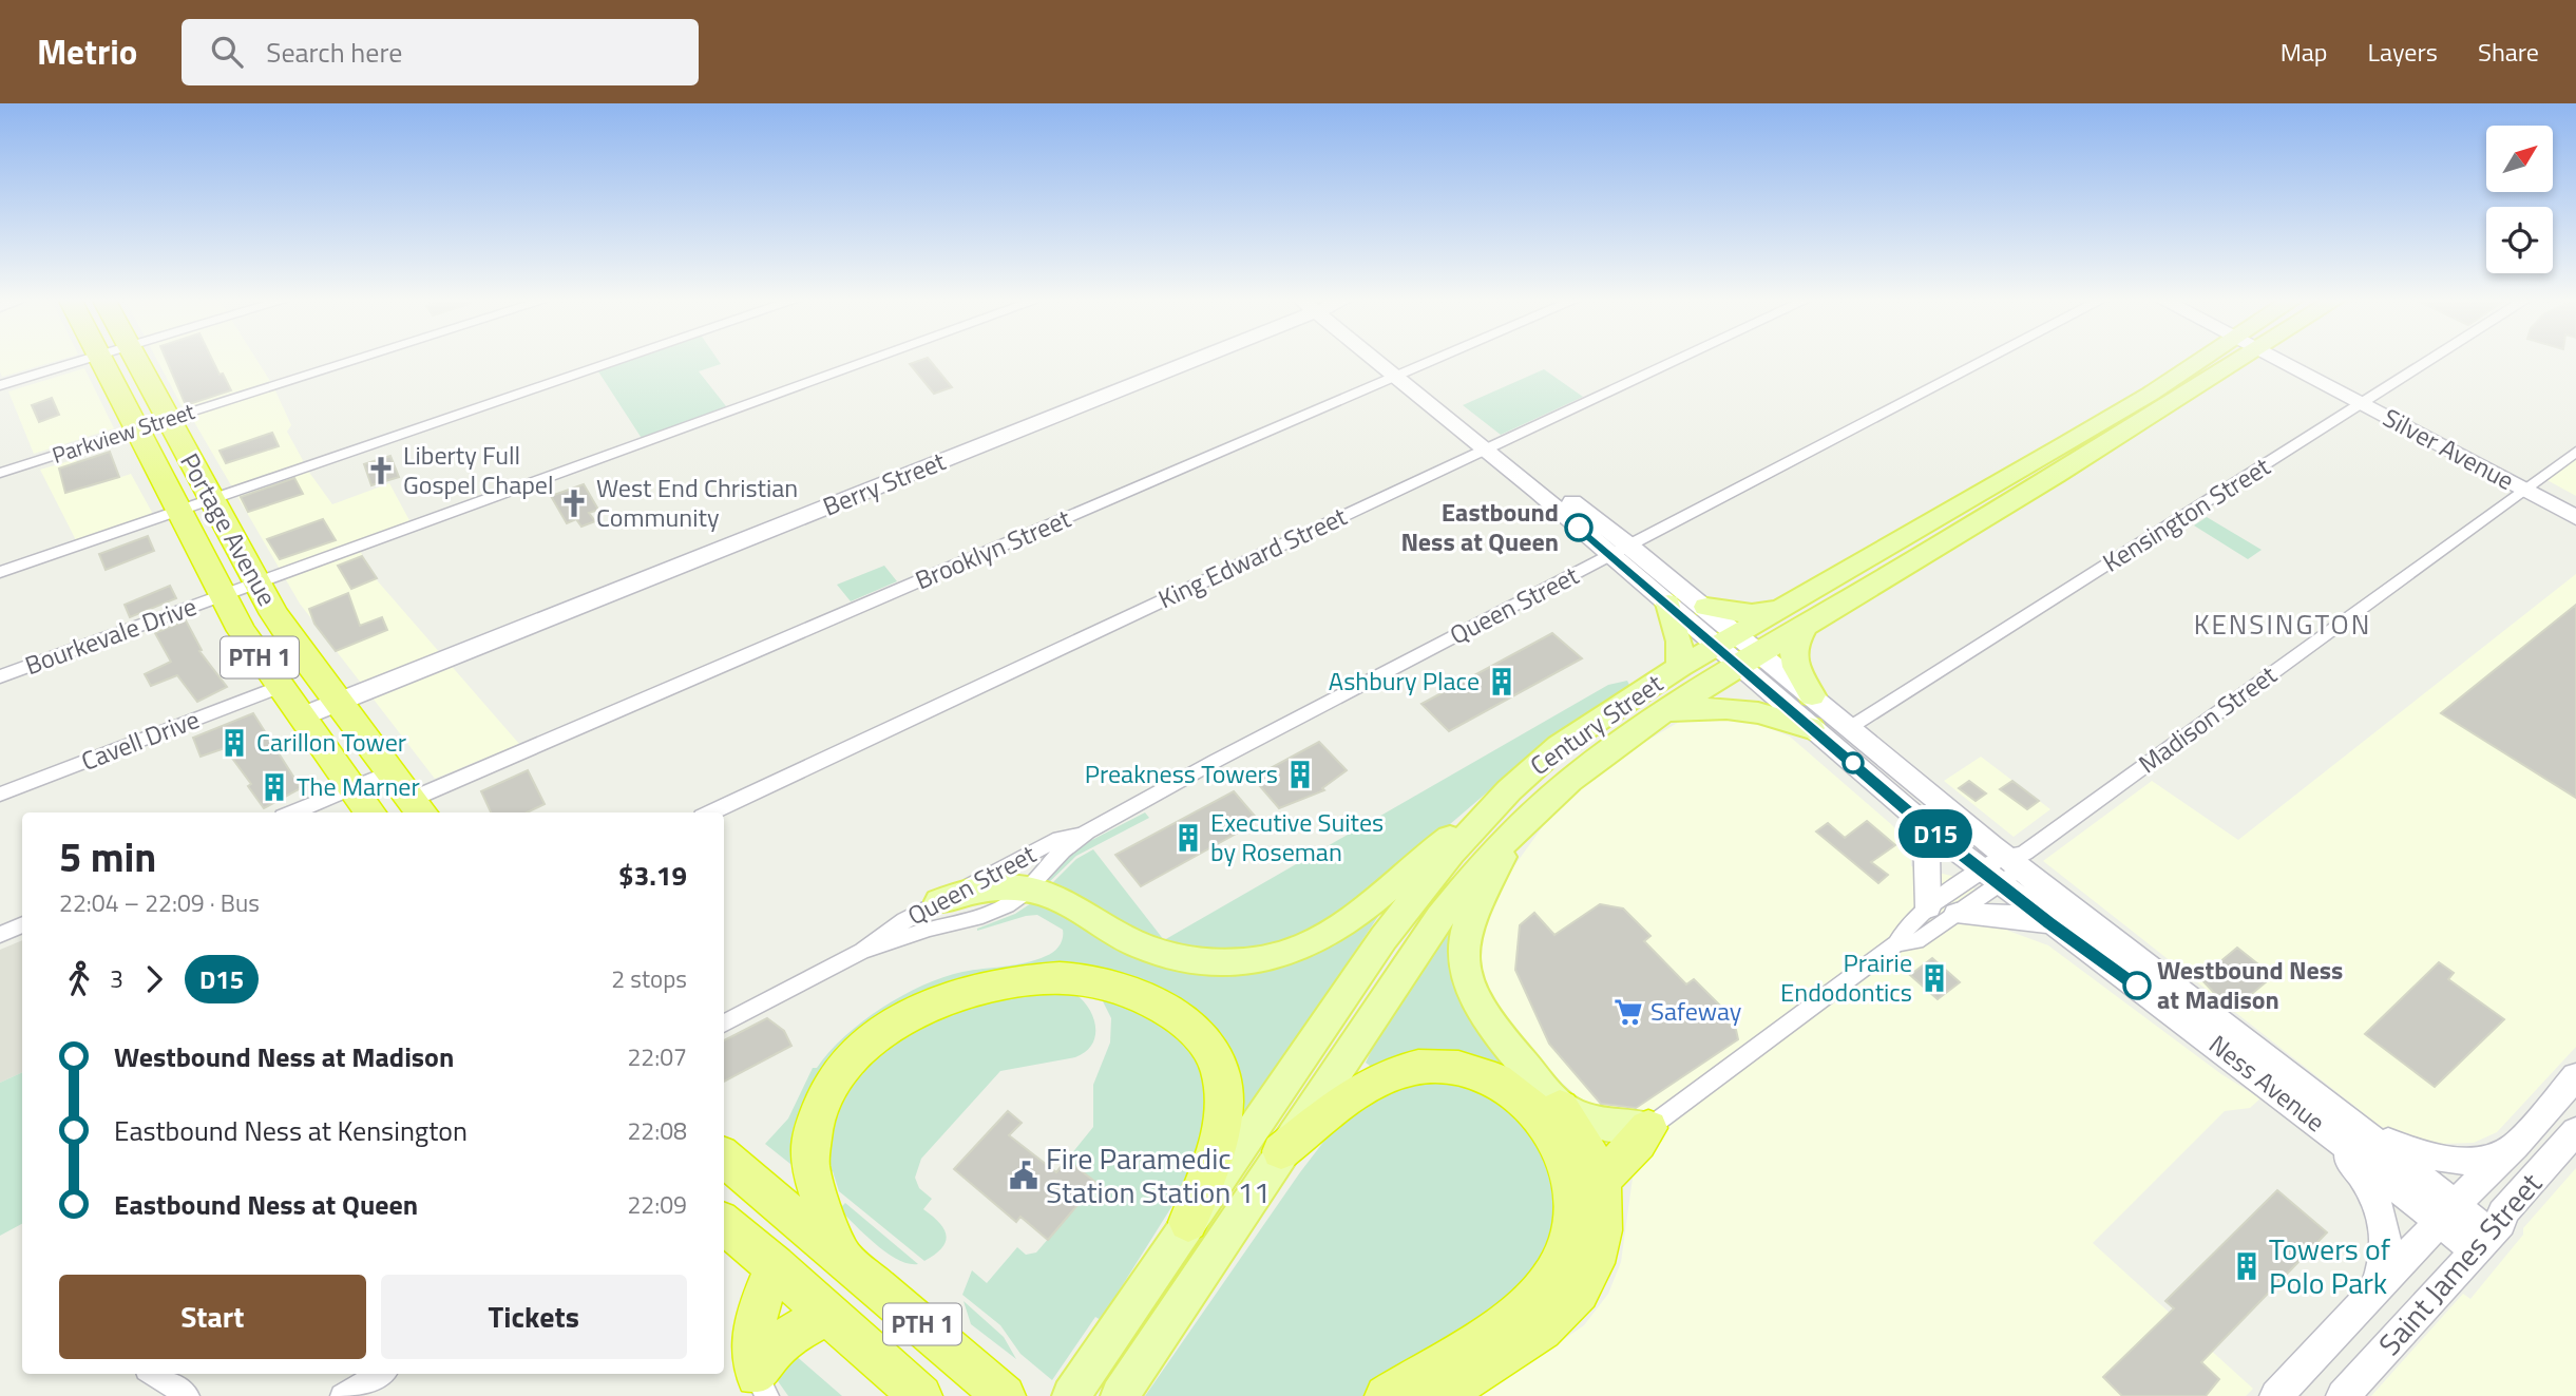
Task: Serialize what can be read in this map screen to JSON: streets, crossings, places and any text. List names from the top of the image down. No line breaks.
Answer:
{"streets":{"highway":["Portage Avenue","PTH 1"],"main road":["Silver Avenue","Berry Street","Century Street","Ness Avenue","Saint James Street"],"street":["Parkview Street","Kensington Street","Brooklyn Street","King Edward Street","Queen Street","Bourkevale Drive","Madison Street","Cavell Drive"]},"crossings":[["Parkview Street","Portage Avenue"],["Silver Avenue","Kensington Street"],["Silver Avenue","Madison Street"],["Berry Street","Portage Avenue"],["Kensington Street","Ness Avenue"],["Portage Avenue","Brooklyn Street"],["Portage Avenue","Bourkevale Drive"],["Portage Avenue","Cavell Drive"],["Brooklyn Street","Ness Avenue"],["King Edward Street","Ness Avenue"],["Queen Street","Ness Avenue"],["Madison Street","Ness Avenue"],["Century Street","Ness Avenue"],["Ness Avenue","Saint James Street"]],"districts":["KENSINGTON"],"places":{"church":["Liberty Full Gospel Chapel","West End Christian Community"],"other":["Eastbound Ness at Queen","Westbound Ness at Madison"],"building":["Ashbury Place","Carillon Tower","Preakness Towers","The Marner","Executive Suites by Roseman","Prairie Endodontics","Towers of Polo Park"],"supermarket":["Safeway"],"public building":["Fire Paramedic Station Station 11"]},"lines":["bus line D15"],"north":"top right","page":{"header":"Metrio","search":"Search here","nav":["Map","Layers","Share"],"on_map":"D15","heading":["5 min","22:04 – 22:09 · Bus","$3.19"],"legs":["3","D15","2 stops"],"list":[{"name":"Westbound Ness at Madison","value":"22:07"},{"name":"Eastbound Ness at Kensington","value":"22:08"},{"name":"Eastbound Ness at Queen","value":"22:09"}],"buttons":["Start","Tickets"]}}
